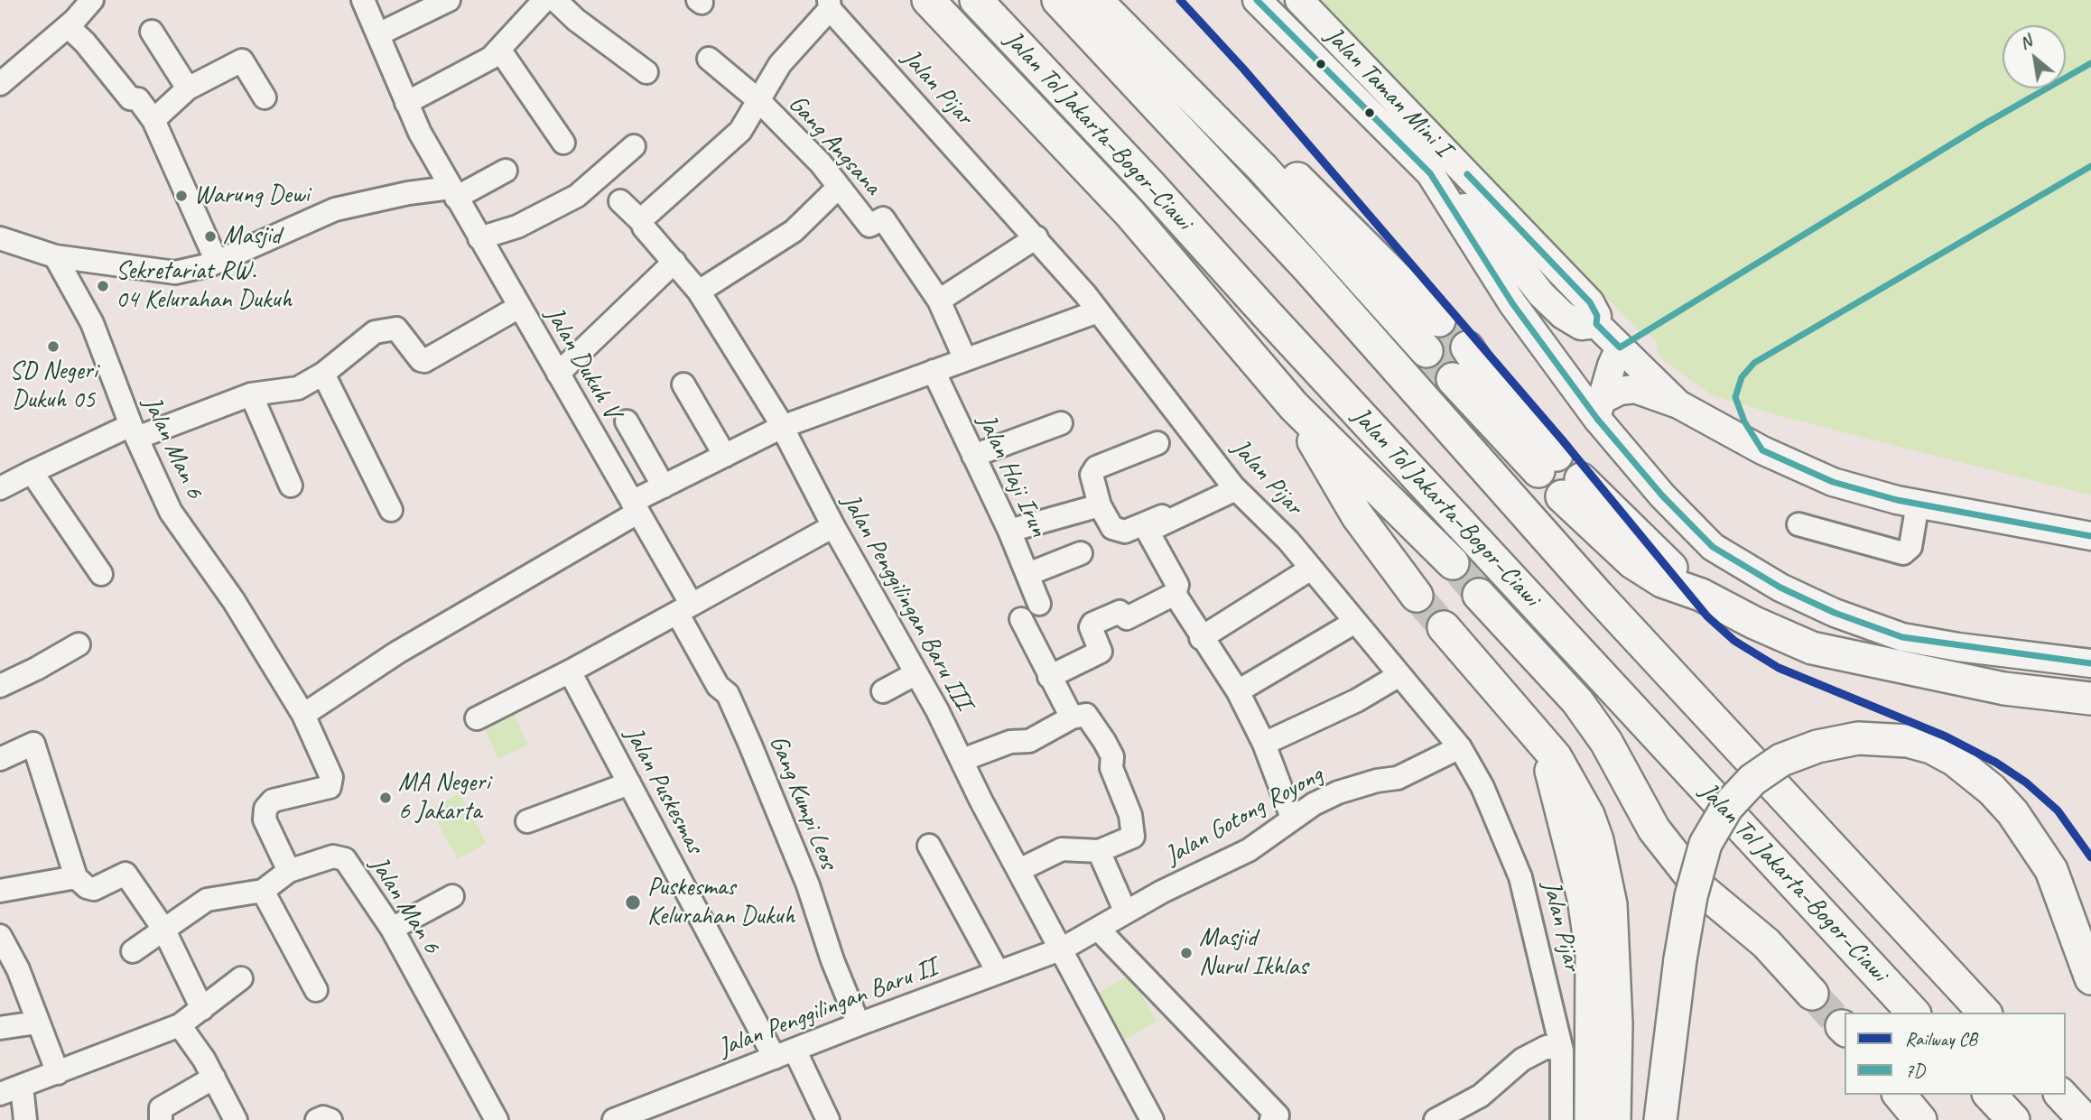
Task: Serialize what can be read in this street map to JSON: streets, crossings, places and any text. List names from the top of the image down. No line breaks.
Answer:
{"streets":{"highway":["Jalan Tol Jakarta–Bogor–Ciawi"],"main road":["Jalan Taman Mini I"],"street":["Jalan Pijar","Gang Angsana","Jalan Dukuh V","Jalan Man 6","Jalan Haji Irun","Jalan Penggilingan Baru III","Jalan Puskesmas","Gang Kumpi Leos","Jalan Gotong Royong","Jalan Penggilingan Baru II"]},"crossings":[["Jalan Pijar","Jalan Gotong Royong"],["Jalan Dukuh V","Gang Kumpi Leos"],["Jalan Penggilingan Baru III","Jalan Gotong Royong"],["Jalan Penggilingan Baru III","Jalan Penggilingan Baru II"],["Jalan Puskesmas","Jalan Penggilingan Baru II"],["Gang Kumpi Leos","Jalan Penggilingan Baru II"],["Jalan Gotong Royong","Jalan Penggilingan Baru II"]],"places":["Warung Dewi","Masjid","Sekretariat RW. 04 Kelurahan Dukuh","SD Negeri Dukuh 05","MA Negeri 6 Jakarta","Puskesmas Kelurahan Dukuh","Masjid Nurul Ikhlas"],"lines":["rail line CB","transit line 7D"],"legend":["Railway CB","7D"],"north":"top left"}
